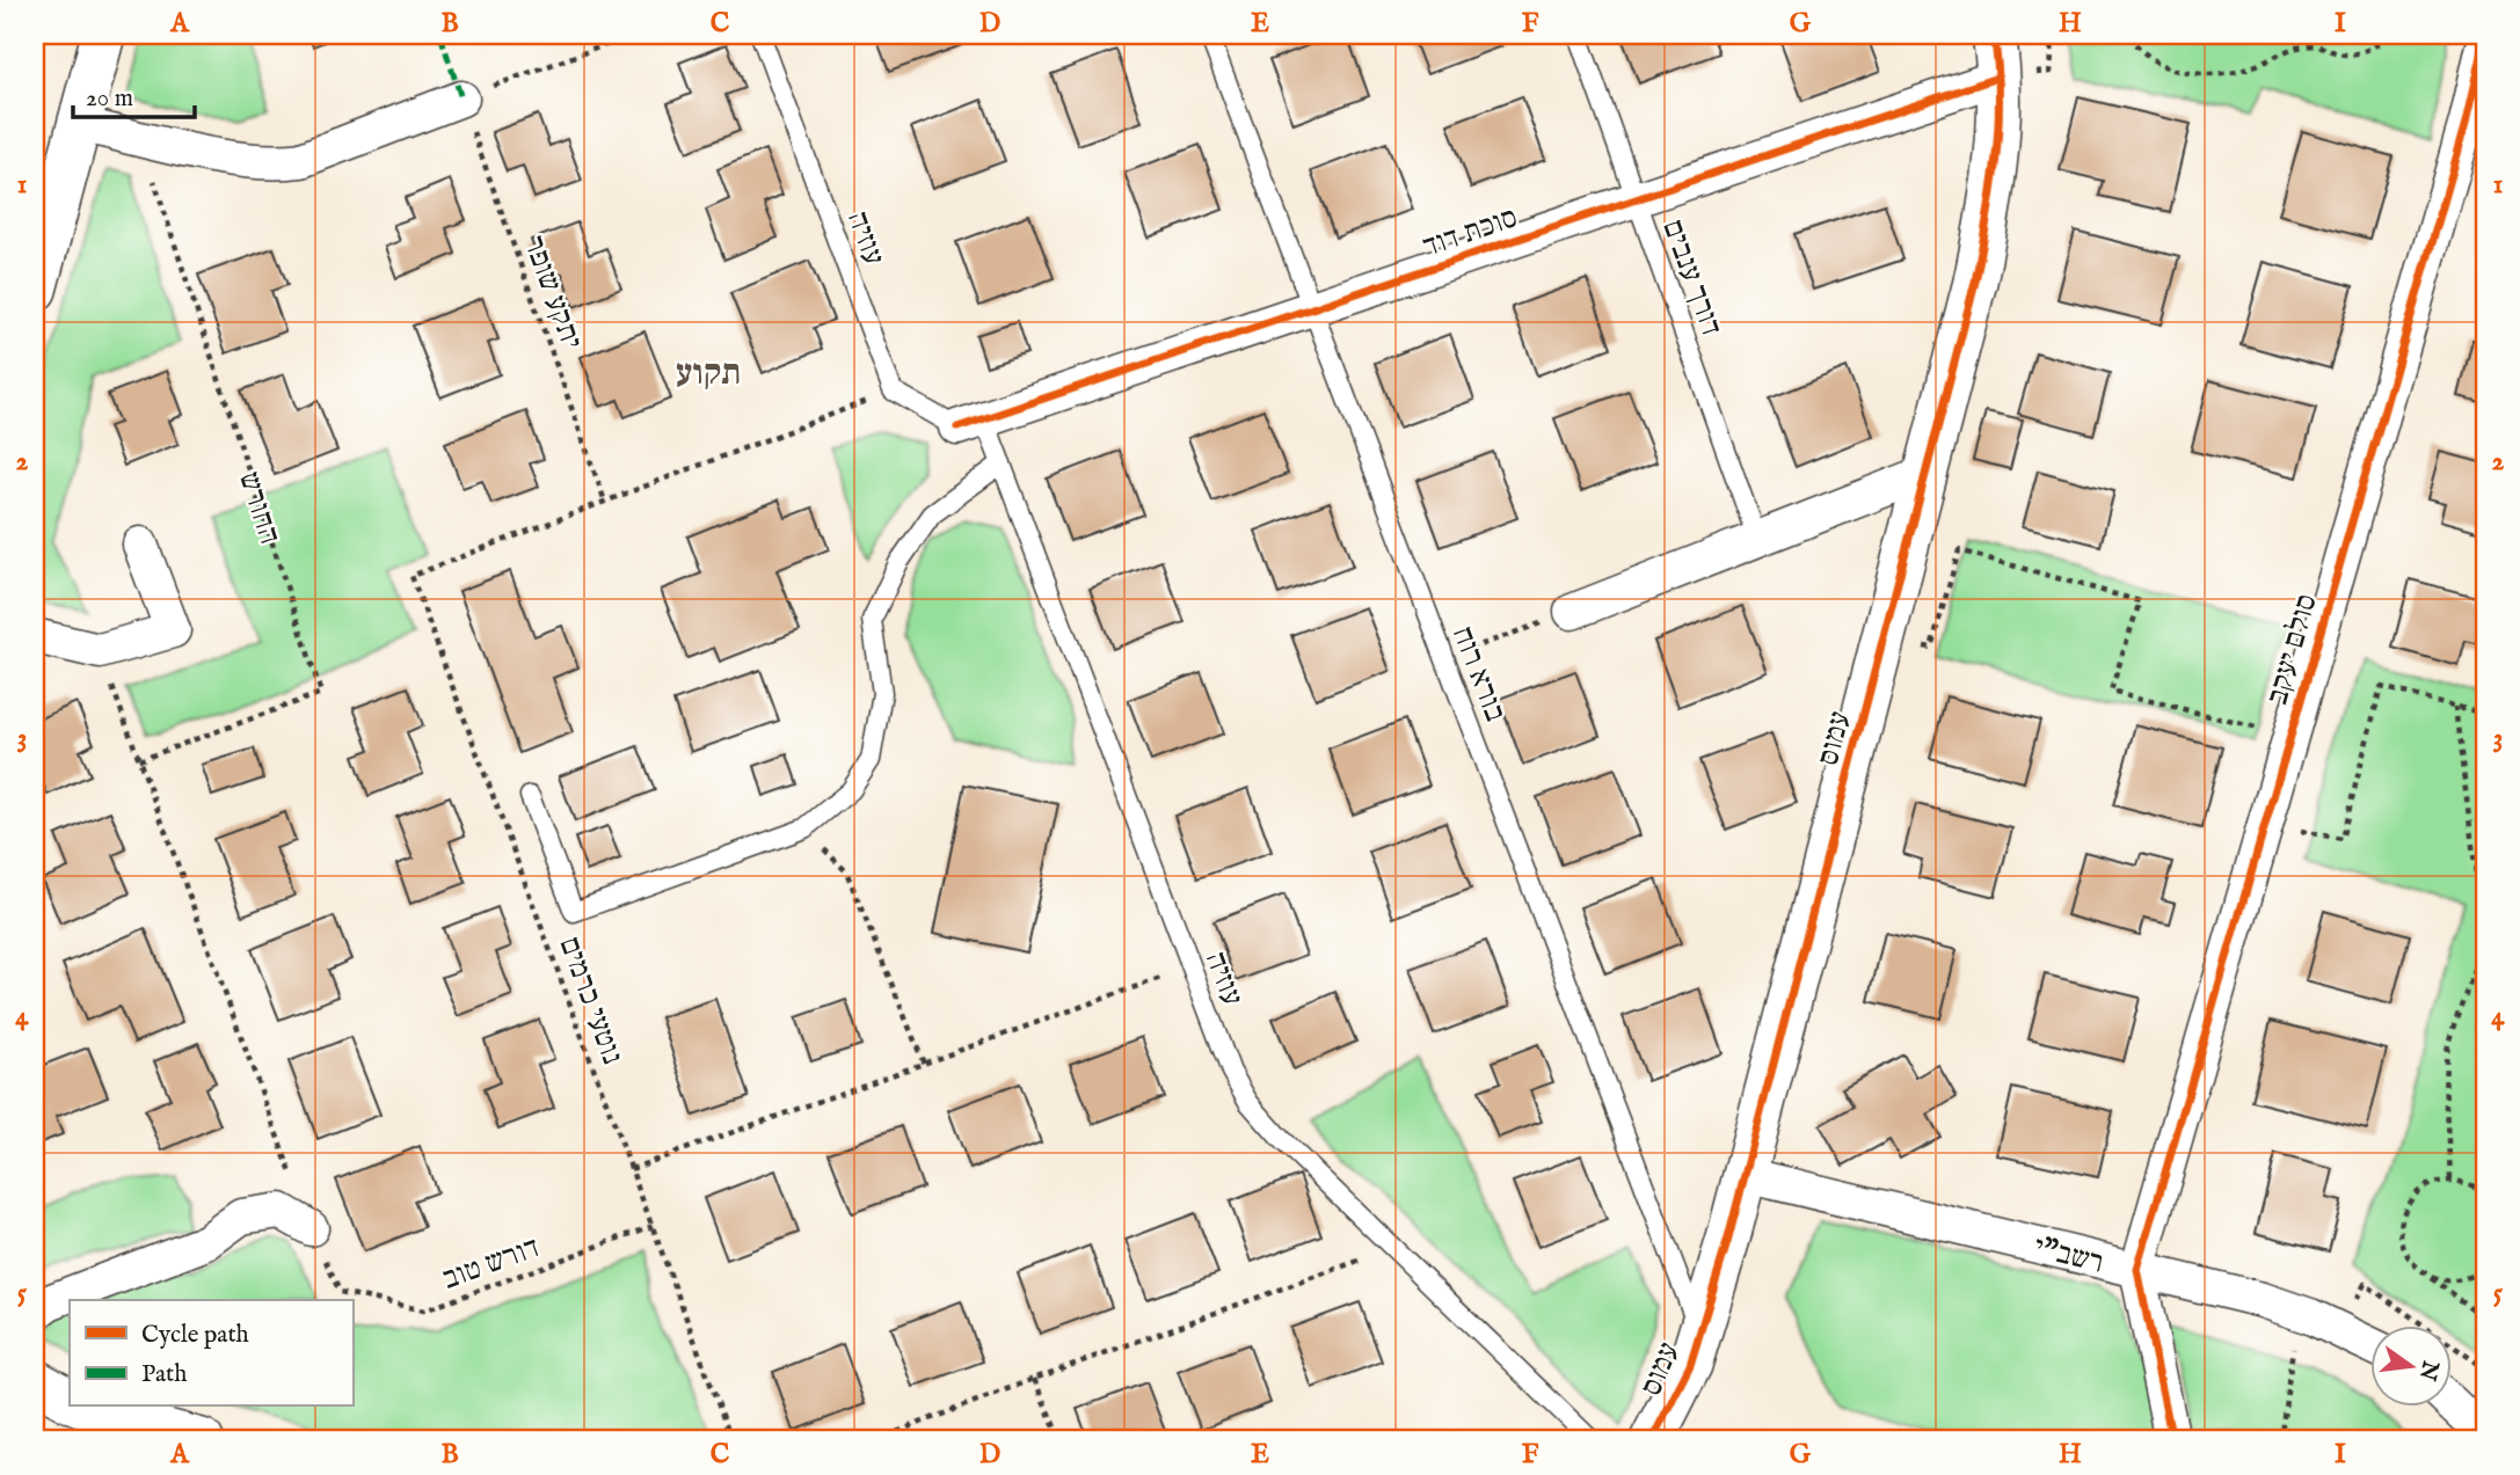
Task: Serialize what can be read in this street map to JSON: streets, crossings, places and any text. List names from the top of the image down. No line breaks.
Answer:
{"streets":{"street":["סוכת דוד","סולם יעקב","עמוס","רשב\"י"],"lane":["עוזיה","דורך ענבים","בורא רוח"],"path":["יתקע שופר","החורש","נוטעי כרמים","דורש טוב"]},"crossings":[["סוכת דוד","עוזיה"],["סוכת דוד","דורך ענבים"],["סוכת דוד","בורא רוח"],["סוכת דוד","עמוס"],["יתקע שופר","נוטעי כרמים"],["סולם יעקב","רשב\"י"],["בורא רוח","עמוס"],["עמוס","רשב\"י"],["נוטעי כרמים","דורש טוב"]],"districts":["תקוע"],"legend":["Cycle path","Path"],"scale_bar":"20 m","north":"right","grid":{"columns":["A","B","C","D","E","F","G","H","I"],"rows":["1","2","3","4","5"]}}
